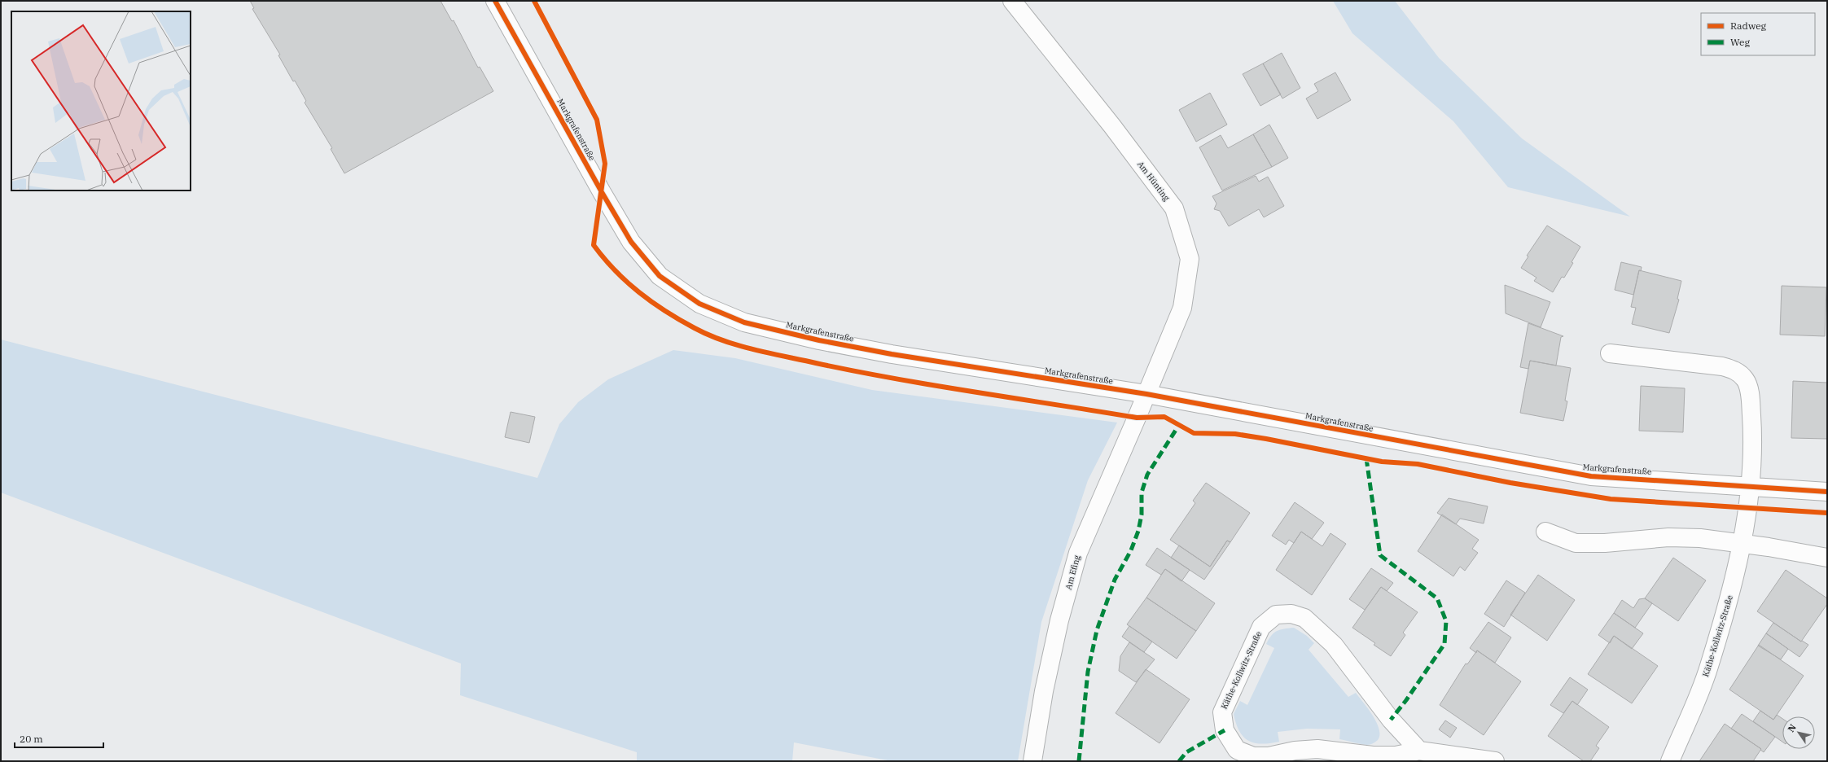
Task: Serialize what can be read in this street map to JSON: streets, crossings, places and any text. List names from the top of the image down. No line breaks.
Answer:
{"streets":{"street":["Markgrafenstraße","Am Hünting","Am Efing","Käthe-Kollwitz-Straße"]},"crossings":[["Markgrafenstraße","Am Hünting"],["Markgrafenstraße","Am Efing"],["Markgrafenstraße","Käthe-Kollwitz-Straße"],["Am Hünting","Am Efing"]],"legend":["Radweg","Weg"],"scale_bar":"20 m","north":"top left"}
